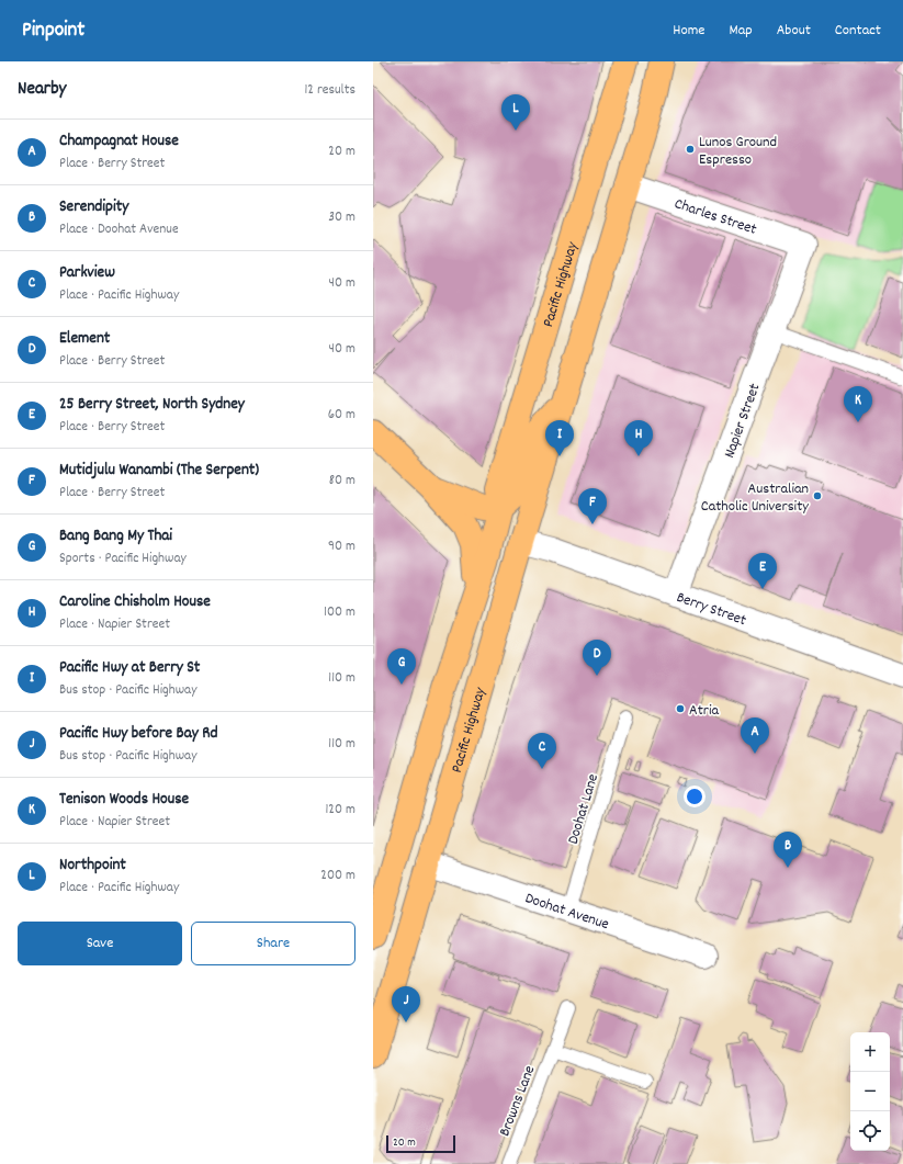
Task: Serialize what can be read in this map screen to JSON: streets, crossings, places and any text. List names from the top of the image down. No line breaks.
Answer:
{"streets":{"main road":["Pacific Highway"],"street":["Charles Street","Napier Street","Berry Street","Doohat Avenue"],"lane":["Doohat Lane","Browns Lane"]},"crossings":[["Charles Street","Pacific Highway"],["Charles Street","Napier Street"],["Pacific Highway","Berry Street"],["Pacific Highway","Doohat Avenue"],["Napier Street","Berry Street"],["Doohat Lane","Doohat Avenue"]],"places":["Lunos Ground Espresso","Australian Catholic University","Atria"],"scale_bar":"20 m","page":{"header":"Pinpoint","nav":["Home","Map","About","Contact"],"heading":["Nearby","12 results"],"pins":["L","K","H","I","F","E","D","G","A","C","B","J"],"list":[{"mark":"A","name":"Champagnat House","note":"Place · Berry Street","value":"20 m"},{"mark":"B","name":"Serendipity","note":"Place · Doohat Avenue","value":"30 m"},{"mark":"C","name":"Parkview","note":"Place · Pacific Highway","value":"40 m"},{"mark":"D","name":"Element","note":"Place · Berry Street","value":"40 m"},{"mark":"E","name":"25 Berry Street, North Sydney","note":"Place · Berry Street","value":"60 m"},{"mark":"F","name":"Mutidjulu Wanambi (The Serpent)","note":"Place · Berry Street","value":"80 m"},{"mark":"G","name":"Bang Bang My Thai","note":"Sports · Pacific Highway","value":"90 m"},{"mark":"H","name":"Caroline Chisholm House","note":"Place · Napier Street","value":"100 m"},{"mark":"I","name":"Pacific Hwy at Berry St","note":"Bus stop · Pacific Highway","value":"110 m"},{"mark":"J","name":"Pacific Hwy before Bay Rd","note":"Bus stop · Pacific Highway","value":"110 m"},{"mark":"K","name":"Tenison Woods House","note":"Place · Napier Street","value":"120 m"},{"mark":"L","name":"Northpoint","note":"Place · Pacific Highway","value":"200 m"}],"buttons":["Save","Share"],"map_buttons":["+","−"],"scale":"20 m"}}
